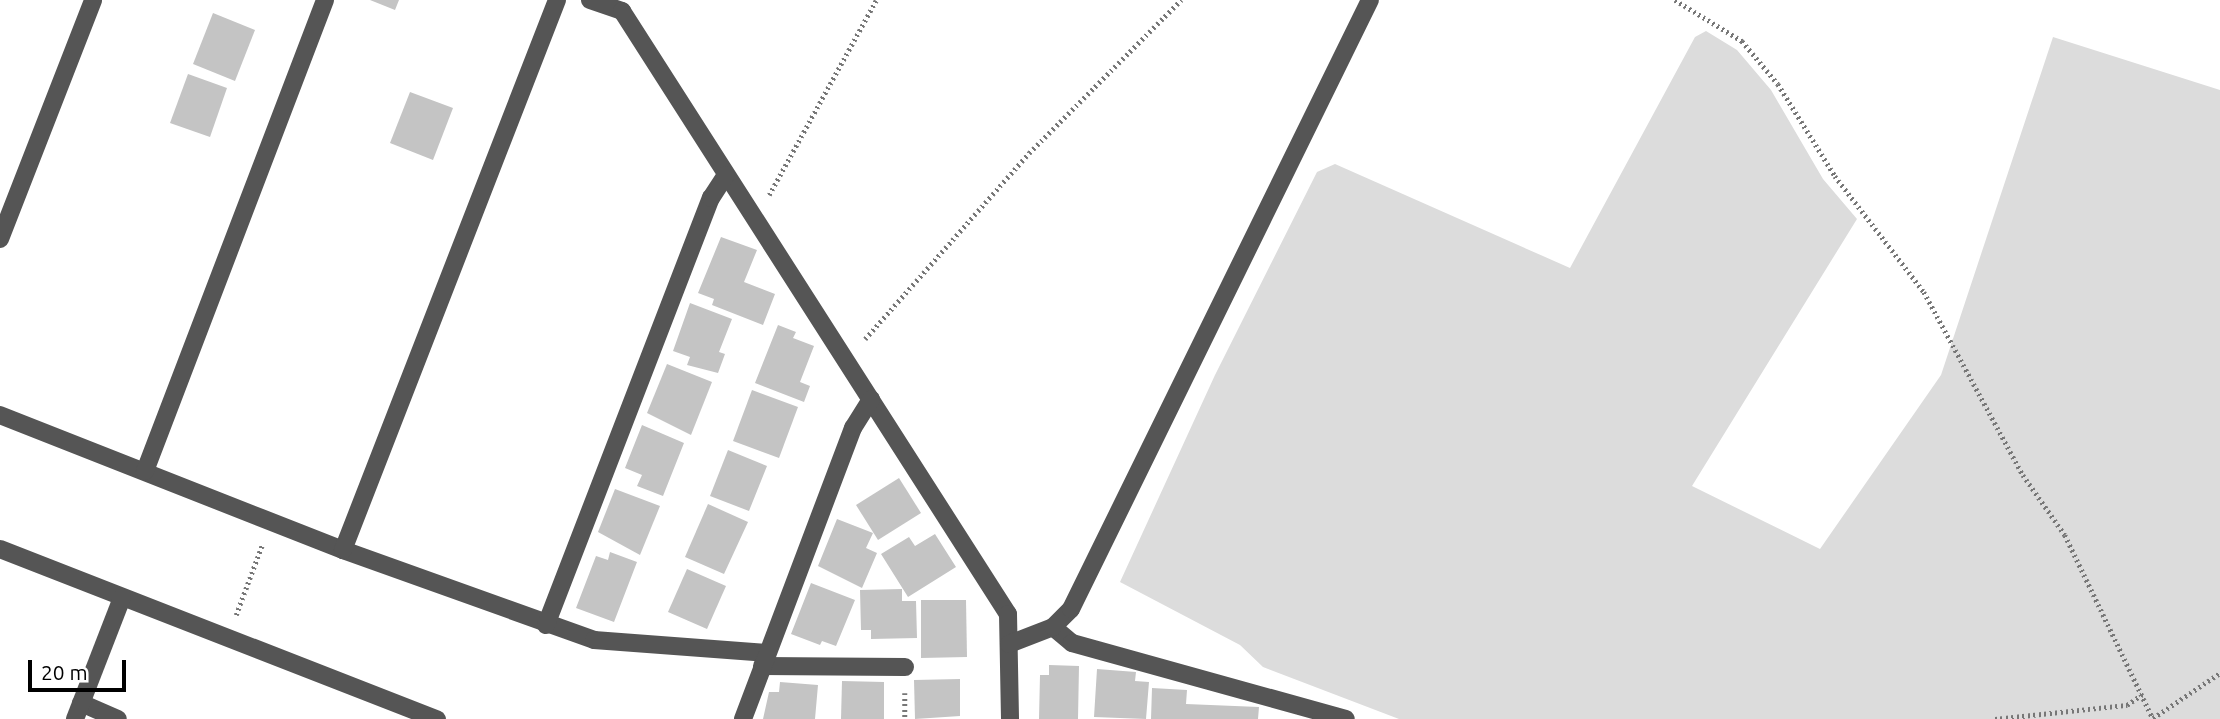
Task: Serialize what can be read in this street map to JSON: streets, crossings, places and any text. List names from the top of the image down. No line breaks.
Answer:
{"scale_bar":"20 m"}
